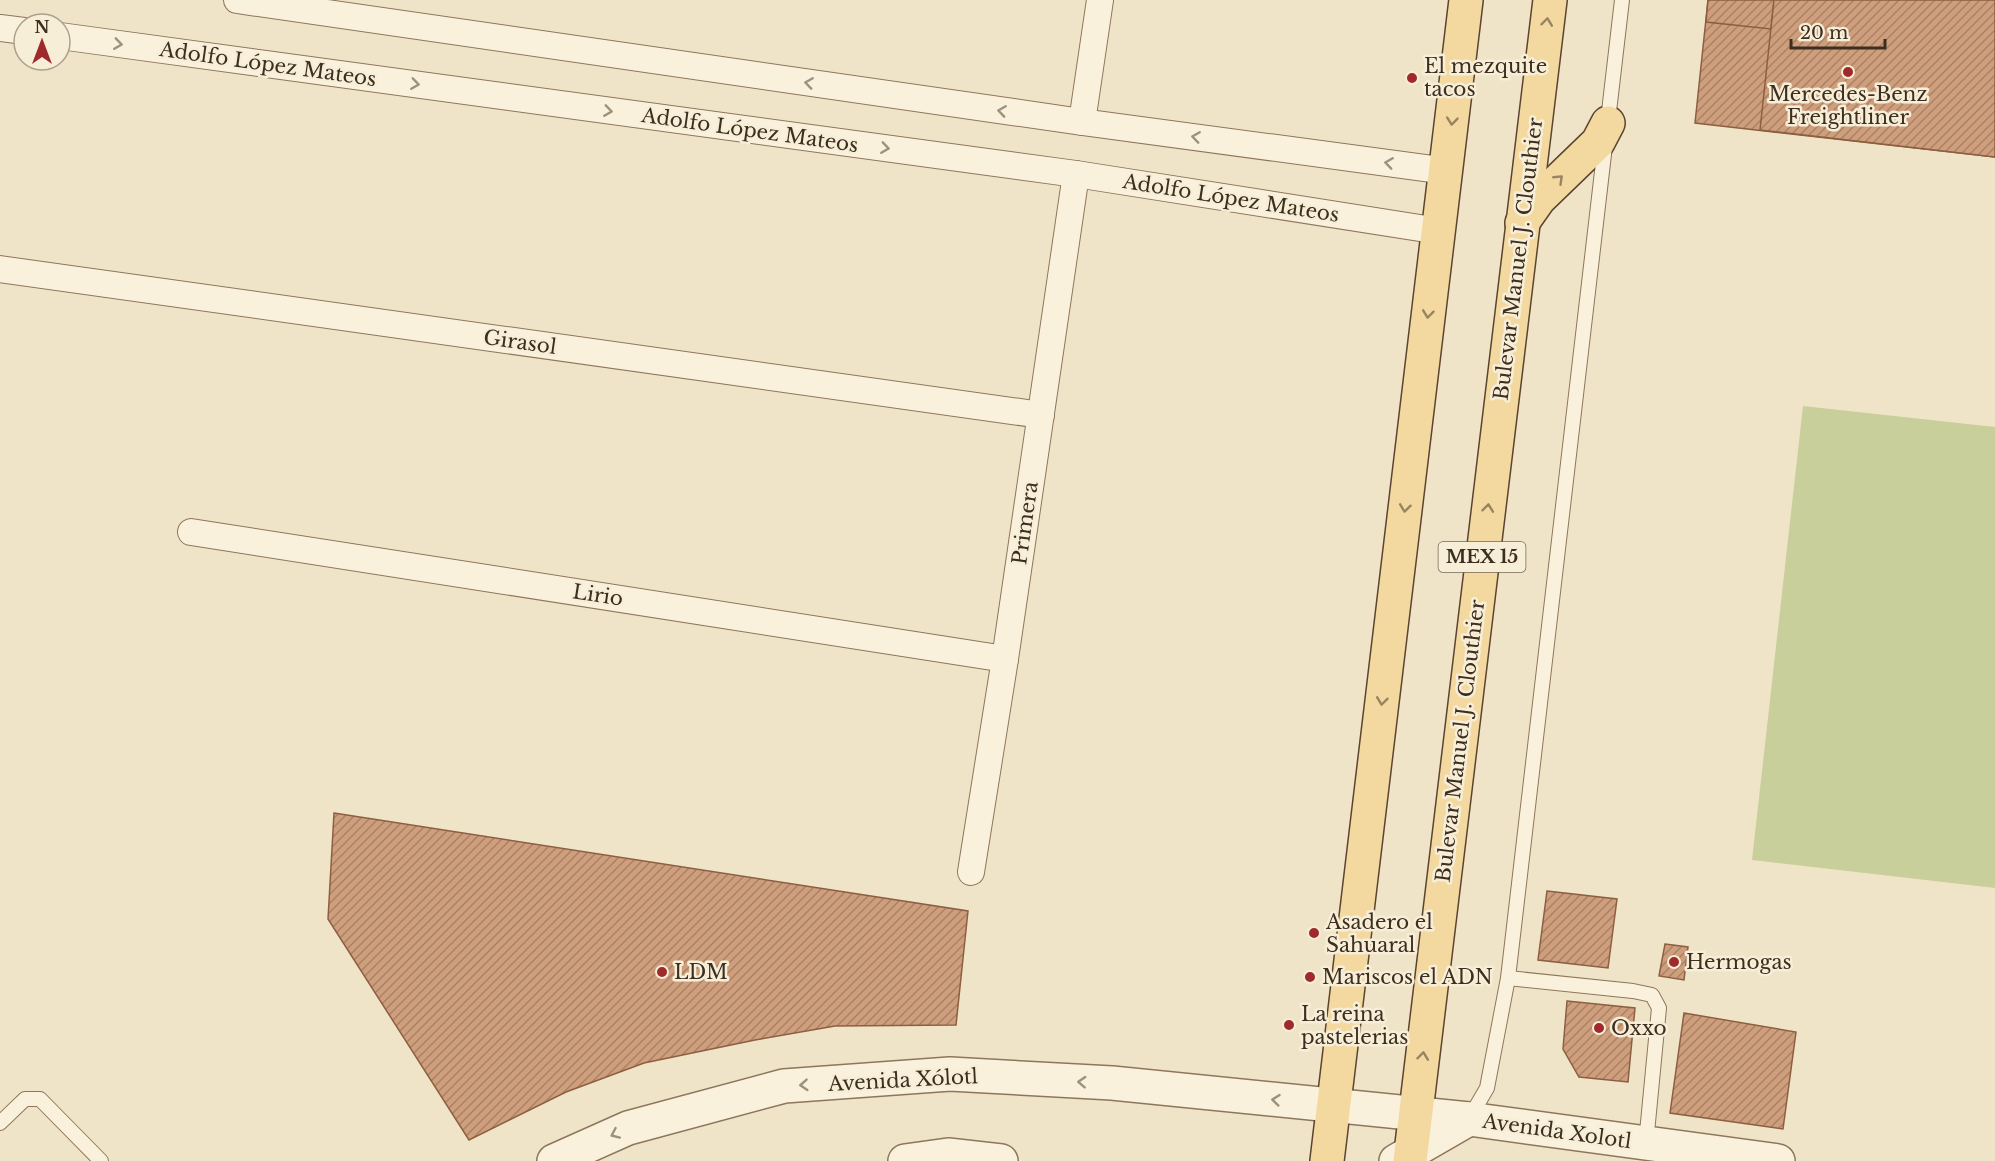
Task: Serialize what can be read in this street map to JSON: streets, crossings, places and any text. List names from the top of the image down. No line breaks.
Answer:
{"streets":{"main road":["Bulevar Manuel J. Clouthier","MEX 15"],"street":["Adolfo López Mateos","Girasol","Primera","Lirio","Avenida Xólotl","Avenida Xolotl"]},"crossings":[["Adolfo López Mateos","Primera"],["Bulevar Manuel J. Clouthier","Avenida Xolotl"],["Girasol","Primera"],["Primera","Lirio"],["Avenida Xólotl","Avenida Xolotl"]],"one_way":["Avenida Xólotl"],"places":["Mercedes-Benz Freightliner","El mezquite tacos","Asadero el Sahuaral","Hermogas","LDM","Mariscos el ADN","La reina pastelerias","Oxxo"],"scale_bar":"20 m","north":"top"}
